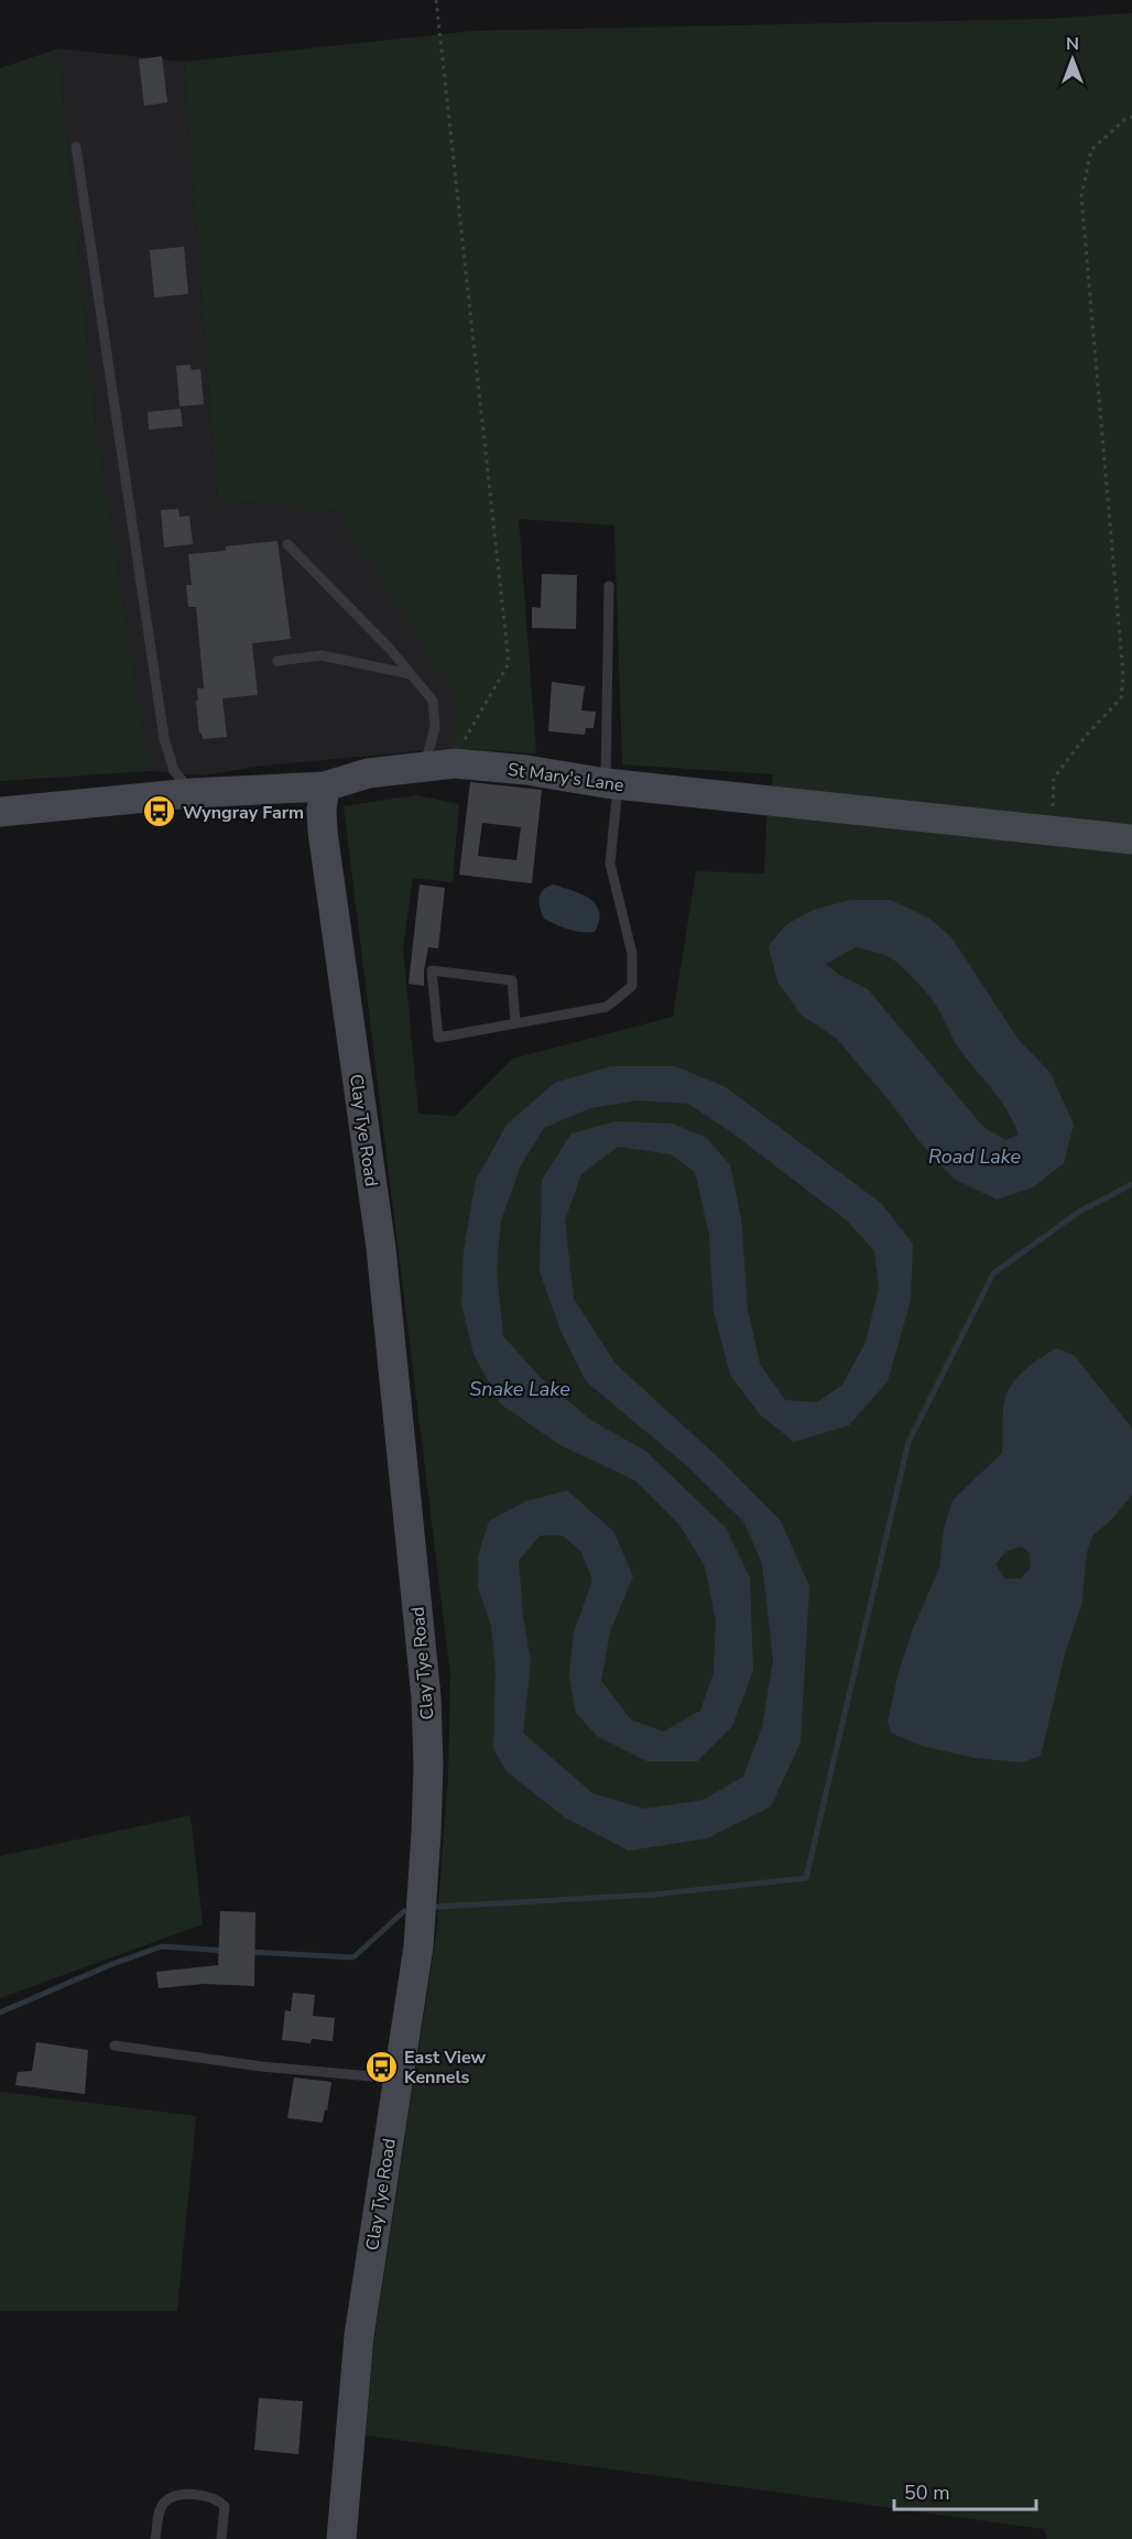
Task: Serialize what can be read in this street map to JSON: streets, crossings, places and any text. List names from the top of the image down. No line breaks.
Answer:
{"streets":{"main road":["St Mary's Lane","Clay Tye Road"]},"crossings":[["St Mary's Lane","Clay Tye Road"]],"water":["Road Lake","Snake Lake"],"places":{"bus stop":["Wyngray Farm","East View Kennels"]},"scale_bar":"50 m","north":"top"}
